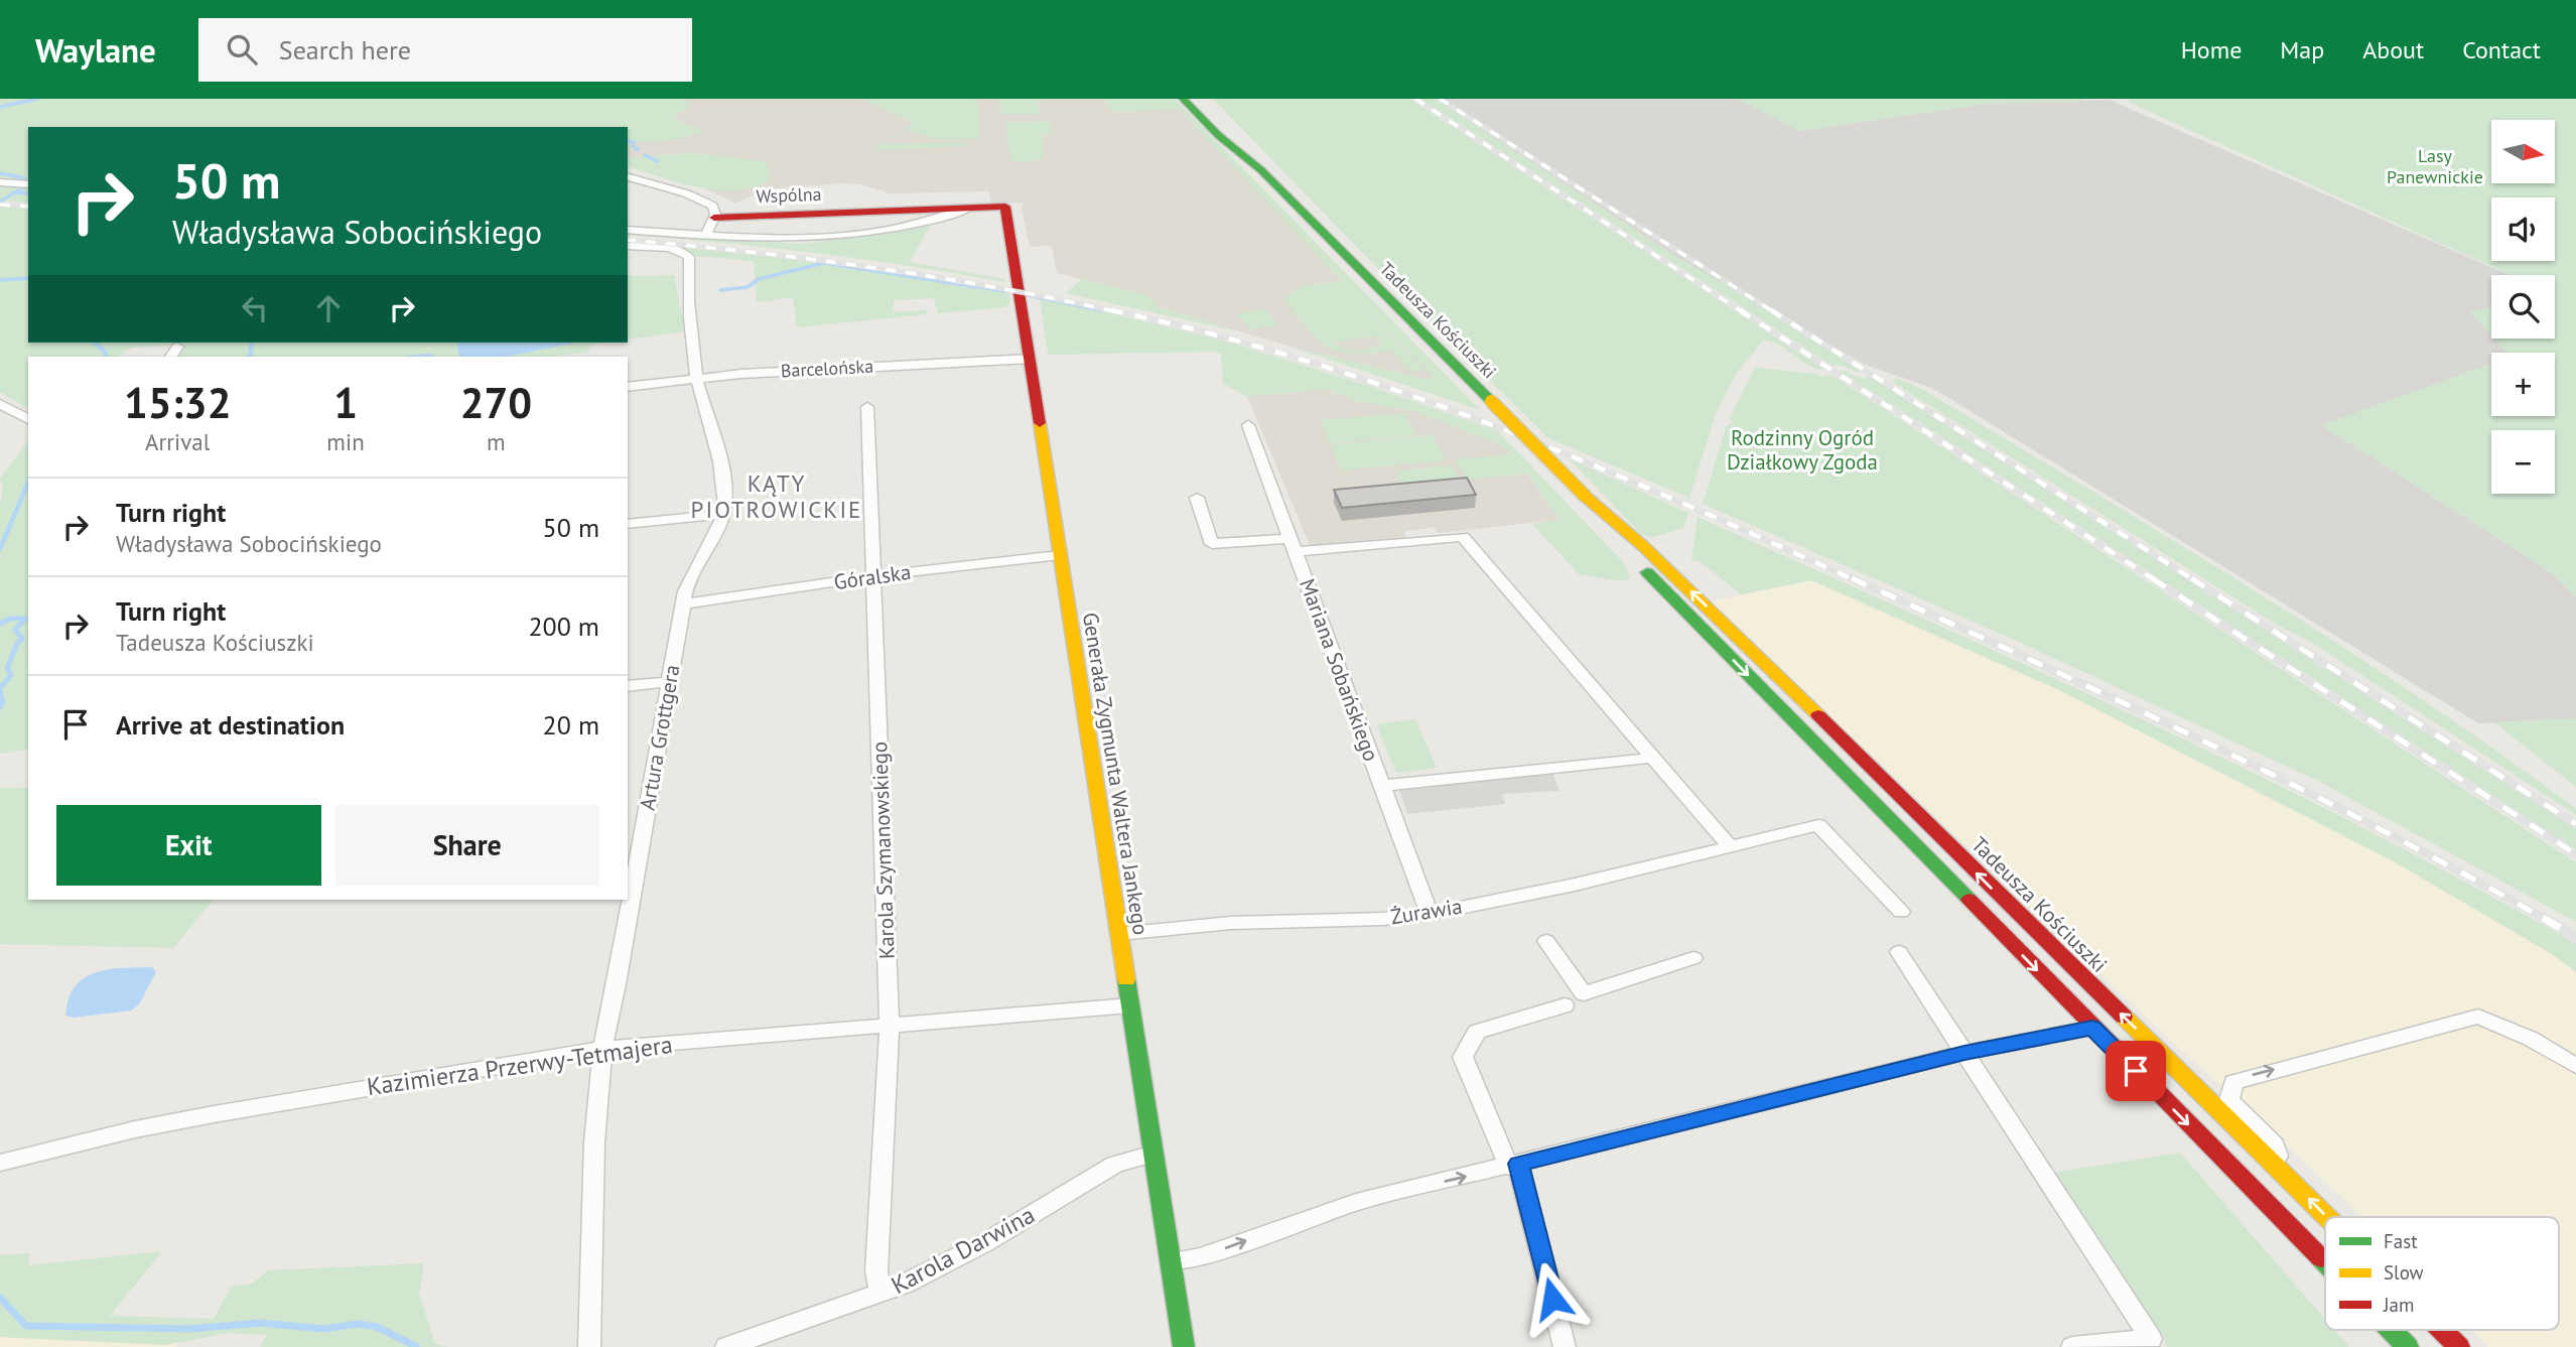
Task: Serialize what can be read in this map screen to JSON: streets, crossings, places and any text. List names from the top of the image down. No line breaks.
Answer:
{"streets":{"main road":["Wspólna","Tadeusza Kościuszki","Generała Zygmunta Waltera Jankego"],"street":["Barcelońska","Góralska","Mariana Sobańskiego","Artura Grottgera","Karola Szymanowskiego","Żurawia","Kazimierza Przerwy-Tetmajera","Karola Darwina"]},"crossings":[["Wspólna","Generała Zygmunta Waltera Jankego"],["Barcelońska","Artura Grottgera"],["Barcelońska","Generała Zygmunta Waltera Jankego"],["Góralska","Artura Grottgera"],["Góralska","Generała Zygmunta Waltera Jankego"],["Góralska","Karola Szymanowskiego"],["Mariana Sobańskiego","Żurawia"],["Artura Grottgera","Kazimierza Przerwy-Tetmajera"],["Generała Zygmunta Waltera Jankego","Żurawia"],["Generała Zygmunta Waltera Jankego","Kazimierza Przerwy-Tetmajera"],["Generała Zygmunta Waltera Jankego","Karola Darwina"],["Karola Szymanowskiego","Kazimierza Przerwy-Tetmajera"],["Karola Szymanowskiego","Karola Darwina"]],"districts":["KĄTY PIOTROWICKIE"],"parks":["Lasy Panewnickie","Rodzinny Ogród Działkowy Zgoda"],"legend":["Fast","Slow","Jam"],"north":"right","page":{"header":"Waylane","search":"Search here","nav":["Home","Map","About","Contact"],"map_buttons":["+","−"],"turn":["50 m","Władysława Sobocińskiego"],"eta":["15:32","Arrival","1","min","270","m"],"list":[{"name":"Turn right","note":"Władysława Sobocińskiego","value":"50 m"},{"name":"Turn right","note":"Tadeusza Kościuszki","value":"200 m"},{"name":"Arrive at destination","value":"20 m"}],"buttons":["Exit","Share"]}}
